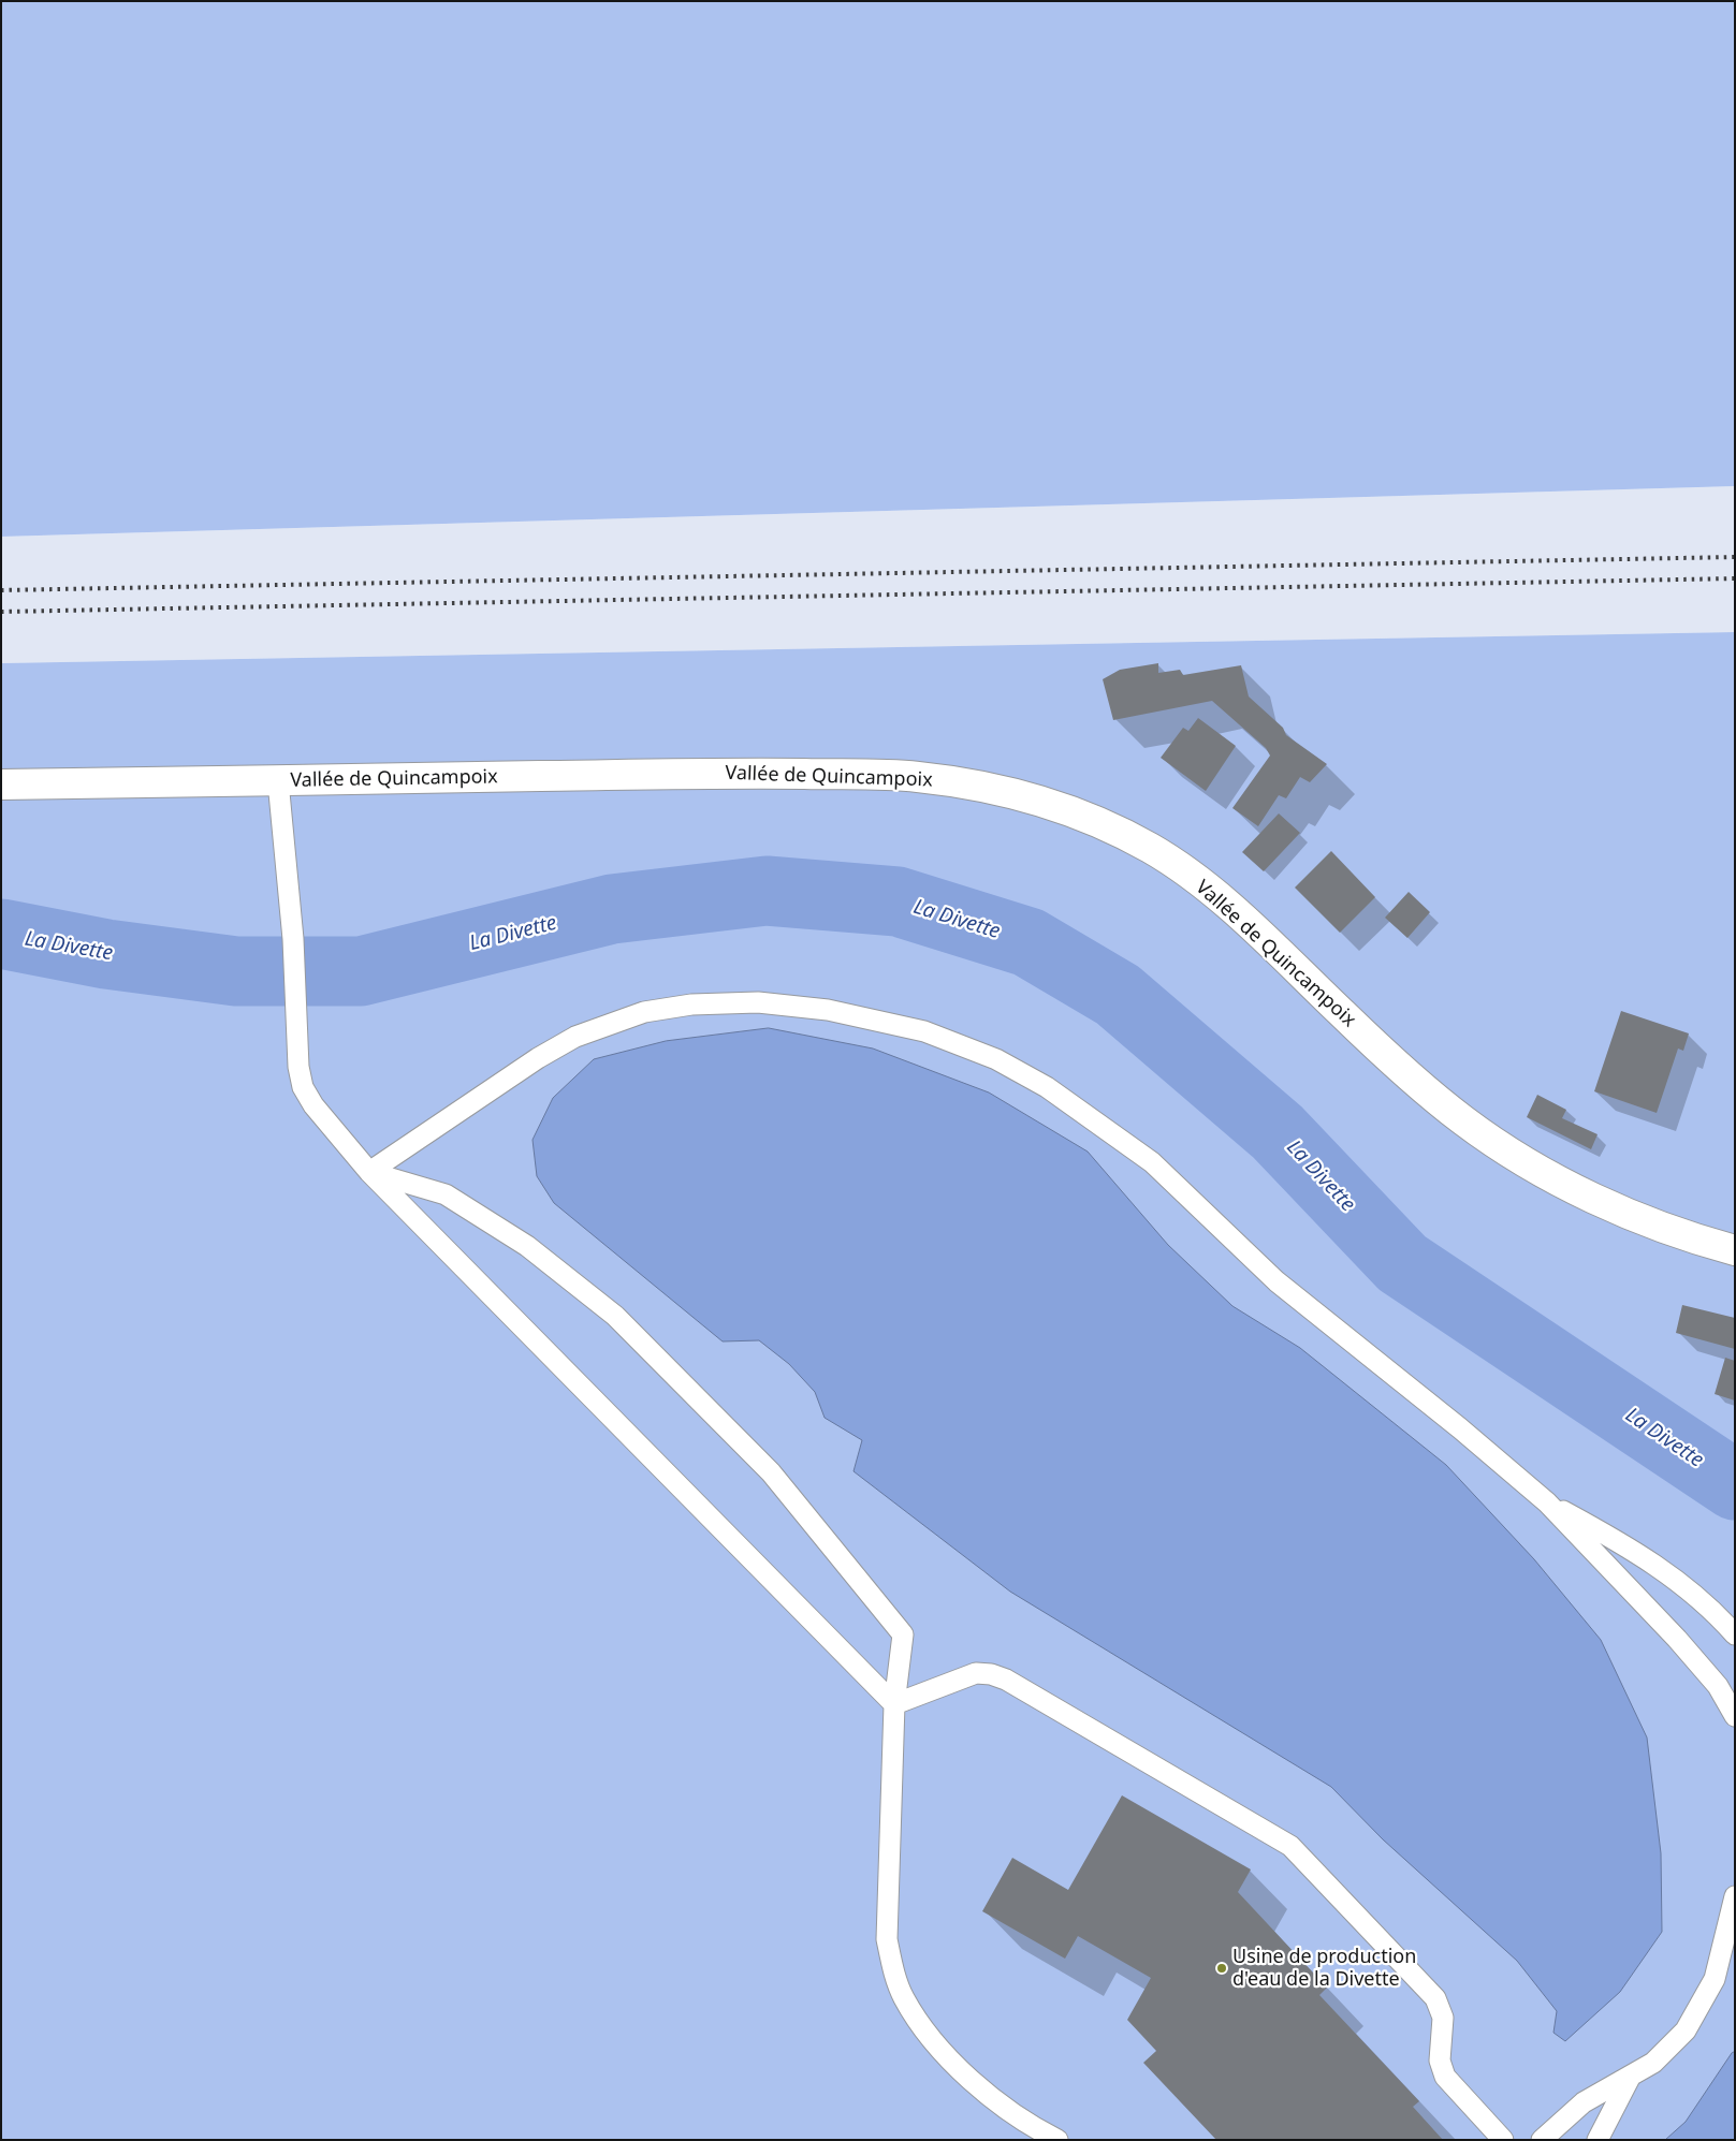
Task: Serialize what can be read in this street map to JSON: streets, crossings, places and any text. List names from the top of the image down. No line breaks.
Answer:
{"streets":{"main road":["Vallée de Quincampoix"]},"water":["La Divette"],"places":["Usine de production d'eau de la Divette"]}
